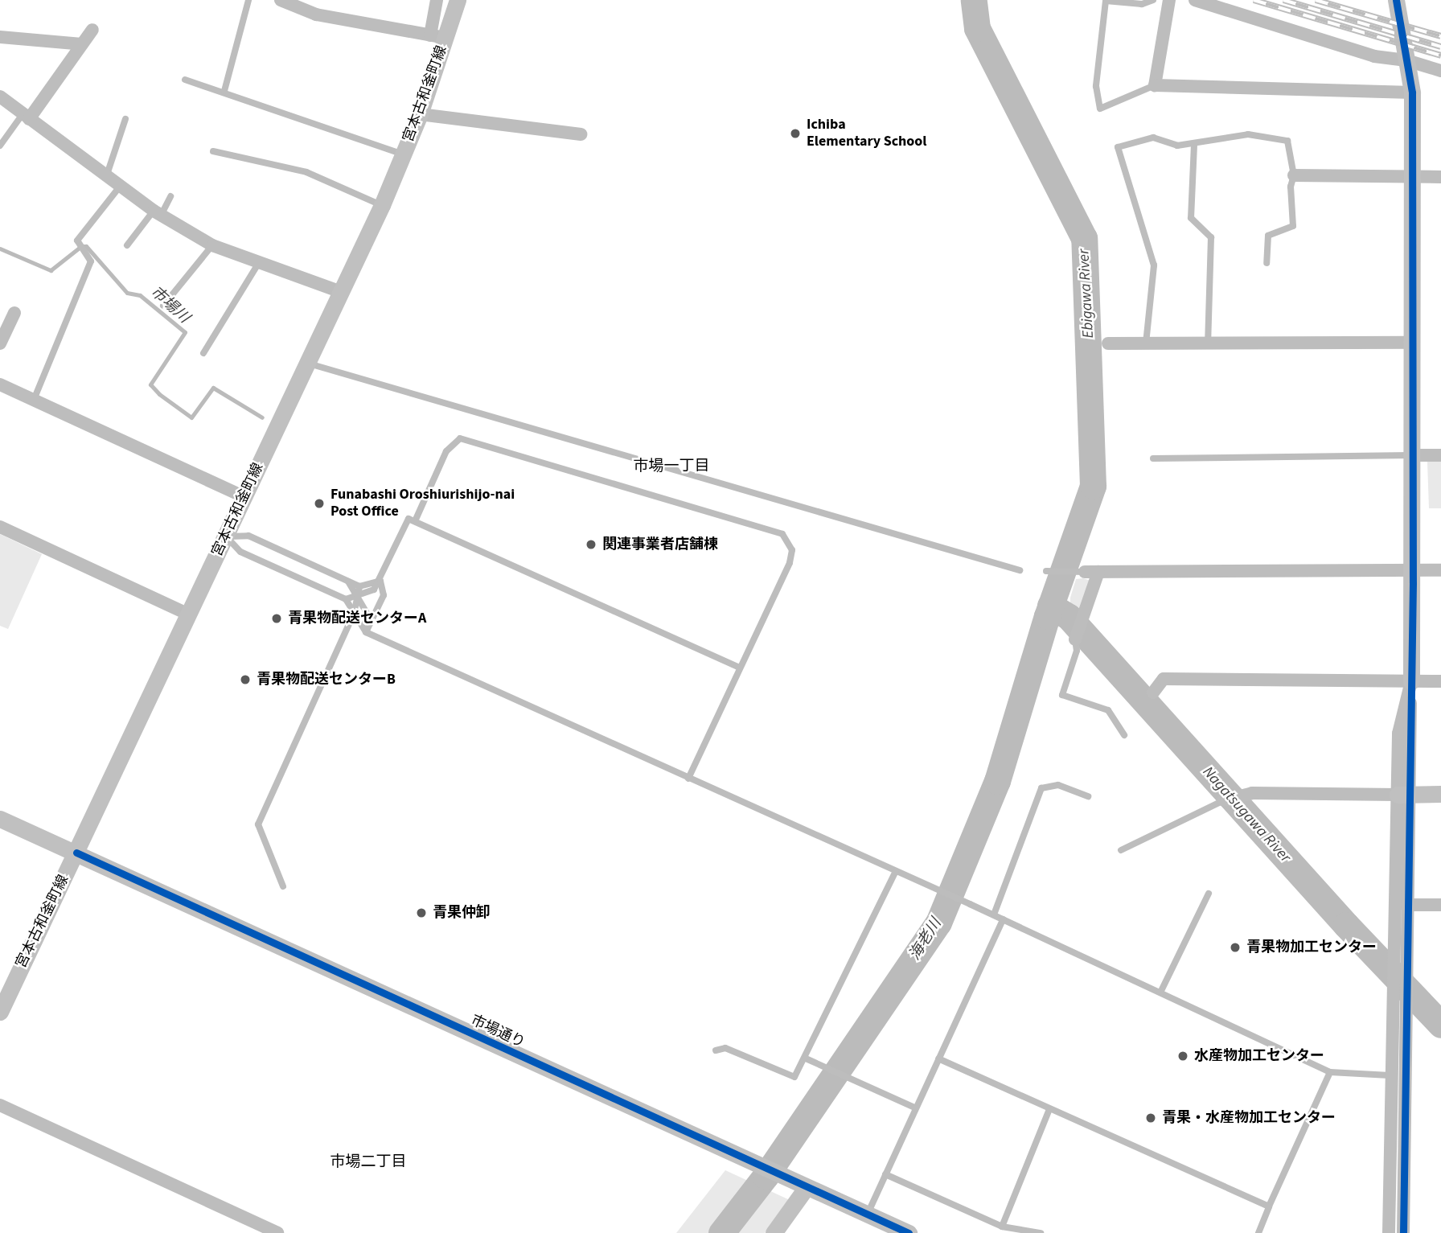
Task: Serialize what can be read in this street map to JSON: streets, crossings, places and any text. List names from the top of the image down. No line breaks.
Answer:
{"streets":{"street":["宮本古和釜町線","市場通り"]},"crossings":[["宮本古和釜町線","市場通り"]],"districts":["市場一丁目","市場二丁目"],"water":["Ebigawa River","市場川","Nagatsugawa River","海老川"],"places":["Ichiba Elementary School","Funabashi Oroshiurishijo-nai Post Office","関連事業者店舗棟","青果物配送センターA","青果物配送センターB","青果仲卸","青果物加工センター","水産物加工センター","青果・水産物加工センター"]}
